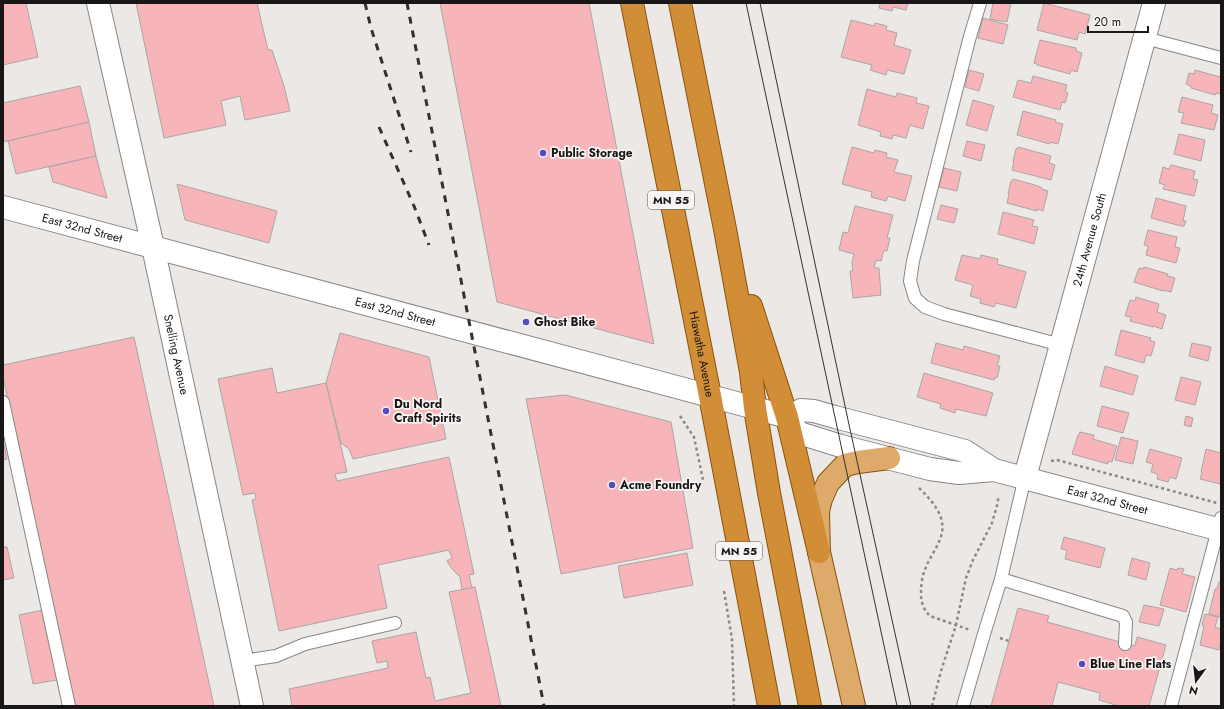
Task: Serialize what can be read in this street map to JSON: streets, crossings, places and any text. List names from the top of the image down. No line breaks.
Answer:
{"streets":{"highway":["MN 55","Hiawatha Avenue"],"street":["East 32nd Street","24th Avenue South","Snelling Avenue"]},"crossings":[["MN 55","East 32nd Street"],["East 32nd Street","24th Avenue South"],["East 32nd Street","Snelling Avenue"],["East 32nd Street","Hiawatha Avenue"]],"places":["Public Storage","Ghost Bike","Du Nord Craft Spirits","Acme Foundry","Blue Line Flats"],"scale_bar":"20 m","north":"bottom"}
